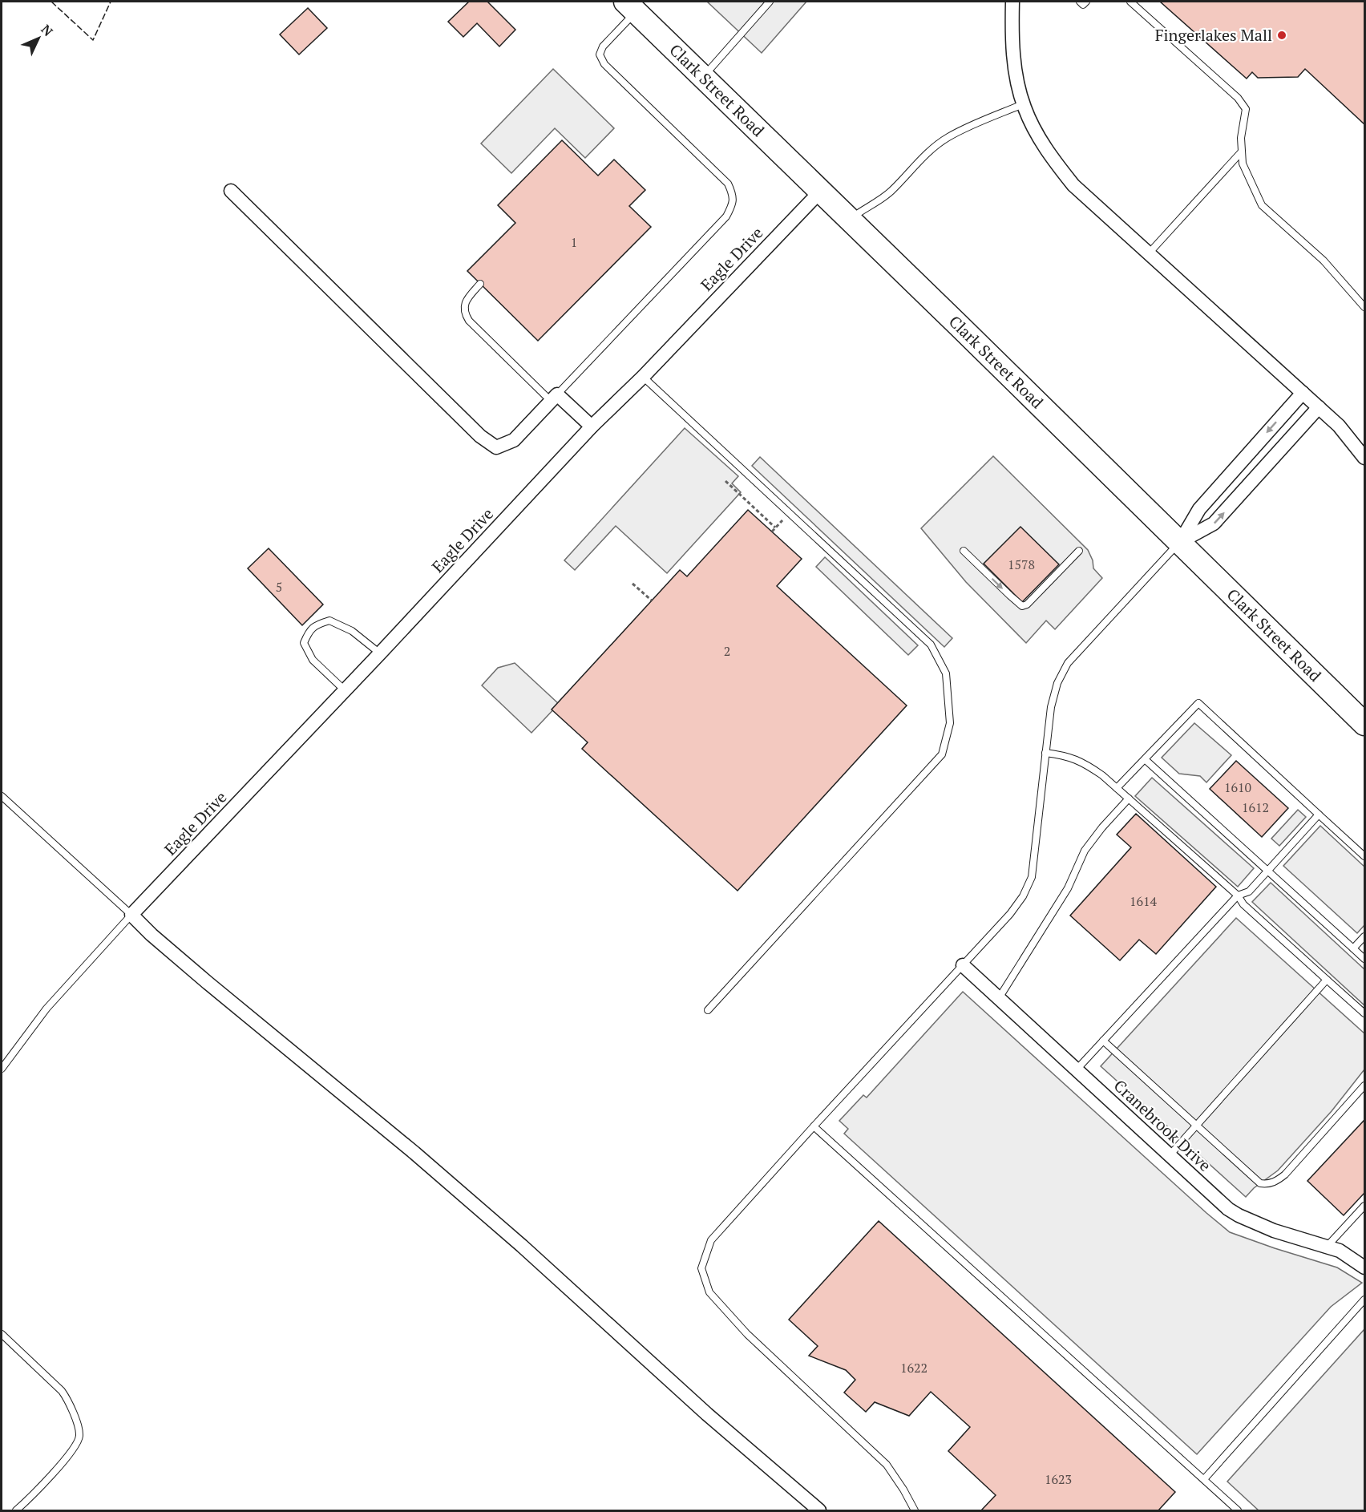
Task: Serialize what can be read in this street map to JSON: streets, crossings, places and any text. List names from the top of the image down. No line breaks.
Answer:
{"streets":{"highway":["Clark Street Road"],"street":["Eagle Drive","Cranebrook Drive"]},"crossings":[["Clark Street Road","Eagle Drive"]],"places":["Fingerlakes Mall"],"house_numbers":["1","1578","5","2","1610","1612","1614","1622","1623"],"north":"top right"}
